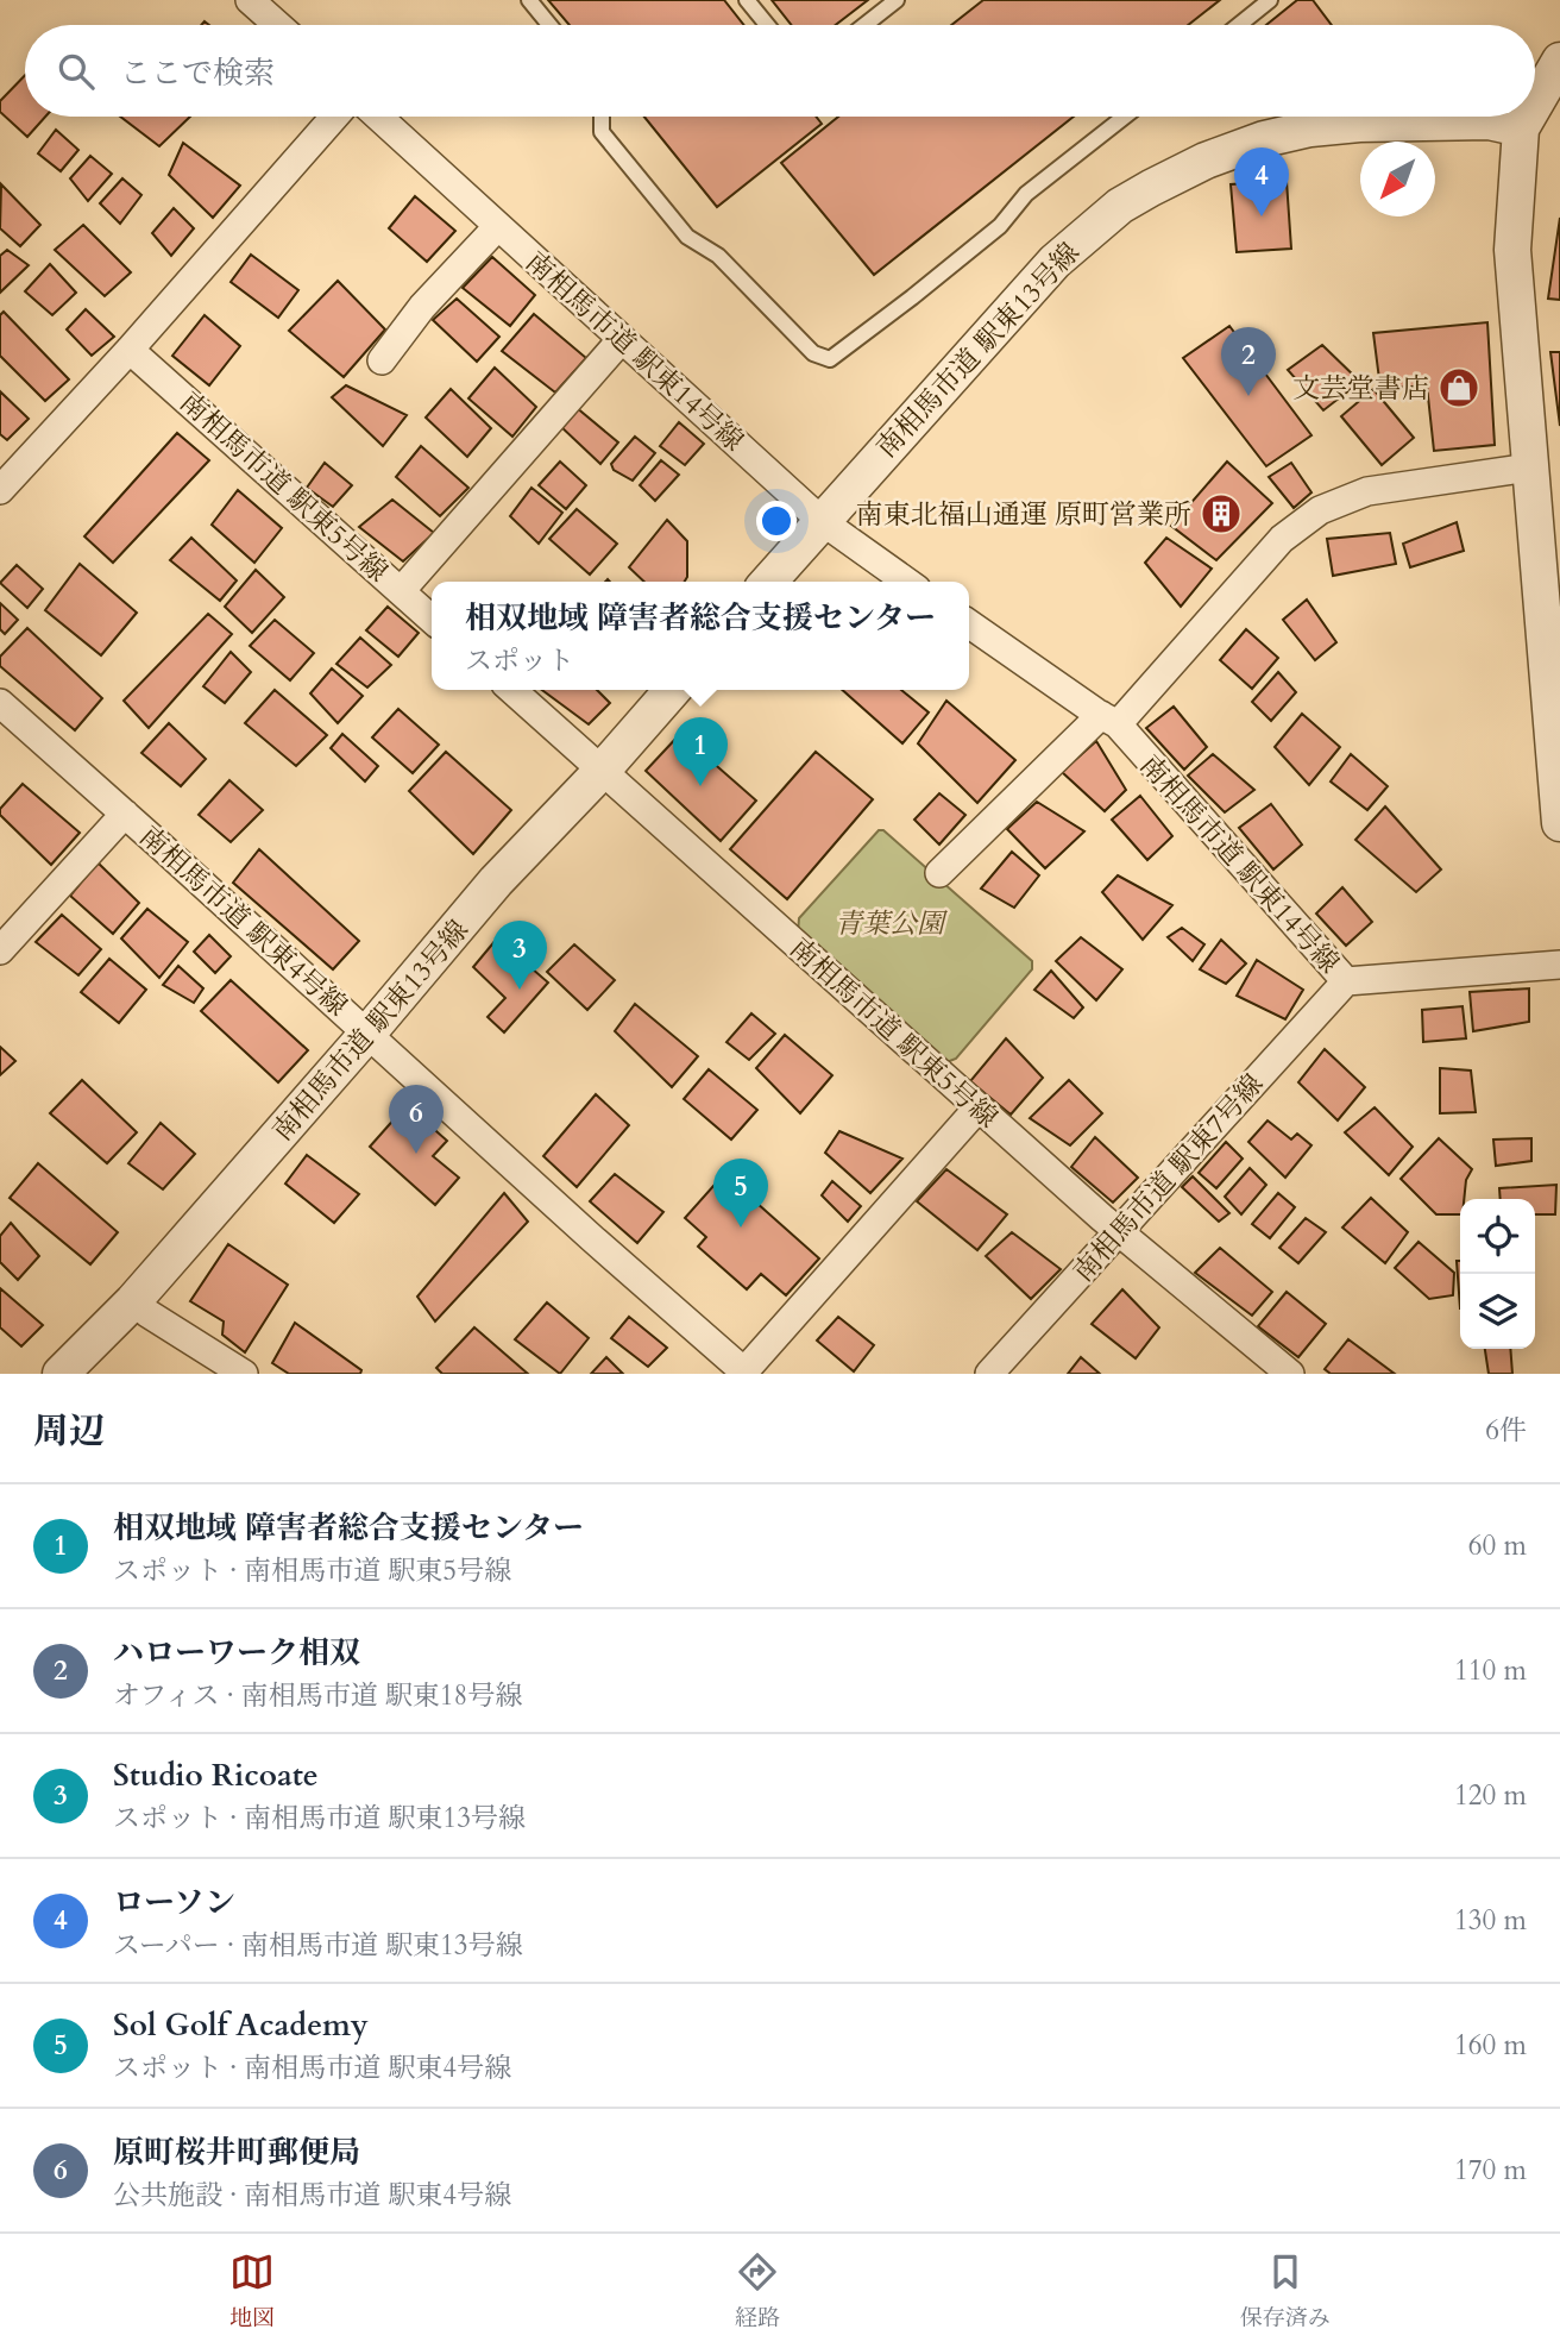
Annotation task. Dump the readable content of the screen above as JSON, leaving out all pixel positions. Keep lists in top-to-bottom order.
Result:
{
  "streets": {
    "street": [
      "南相馬市道 駅東13号線",
      "南相馬市道 駅東14号線",
      "南相馬市道 駅東5号線",
      "南相馬市道 駅東4号線",
      "南相馬市道 駅東7号線"
    ]
  },
  "crossings": [
    ["南相馬市道 駅東13号線", "南相馬市道 駅東14号線"],
    ["南相馬市道 駅東13号線", "南相馬市道 駅東5号線"],
    ["南相馬市道 駅東13号線", "南相馬市道 駅東4号線"],
    ["南相馬市道 駅東14号線", "南相馬市道 駅東7号線"],
    ["南相馬市道 駅東5号線", "南相馬市道 駅東7号線"]
  ],
  "parks": ["青葉公園"],
  "places": {
    "shop": ["文芸堂書店"],
    "building": ["南東北福山通運 原町営業所"]
  },
  "north": "bottom left",
  "page": {
    "search": "ここで検索",
    "pins": [
      "4",
      "2",
      "1",
      "3",
      "6",
      "5"
    ],
    "popup": ["相双地域 障害者総合支援センター", "スポット"],
    "heading": ["周辺", "6件"],
    "list": [
      {
        "mark": "1",
        "name": "相双地域 障害者総合支援センター",
        "note": "スポット · 南相馬市道 駅東5号線",
        "value": "60 m"
      },
      {
        "mark": "2",
        "name": "ハローワーク相双",
        "note": "オフィス · 南相馬市道 駅東18号線",
        "value": "110 m"
      },
      {
        "mark": "3",
        "name": "Studio Ricoate",
        "note": "スポット · 南相馬市道 駅東13号線",
        "value": "120 m"
      },
      {
        "mark": "4",
        "name": "ローソン",
        "note": "スーパー · 南相馬市道 駅東13号線",
        "value": "130 m"
      },
      {
        "mark": "5",
        "name": "Sol Golf Academy",
        "note": "スポット · 南相馬市道 駅東4号線",
        "value": "160 m"
      },
      {
        "mark": "6",
        "name": "原町桜井町郵便局",
        "note": "公共施設 · 南相馬市道 駅東4号線",
        "value": "170 m"
      }
    ],
    "nav": ["地図", "経路", "保存済み"]
  }
}
